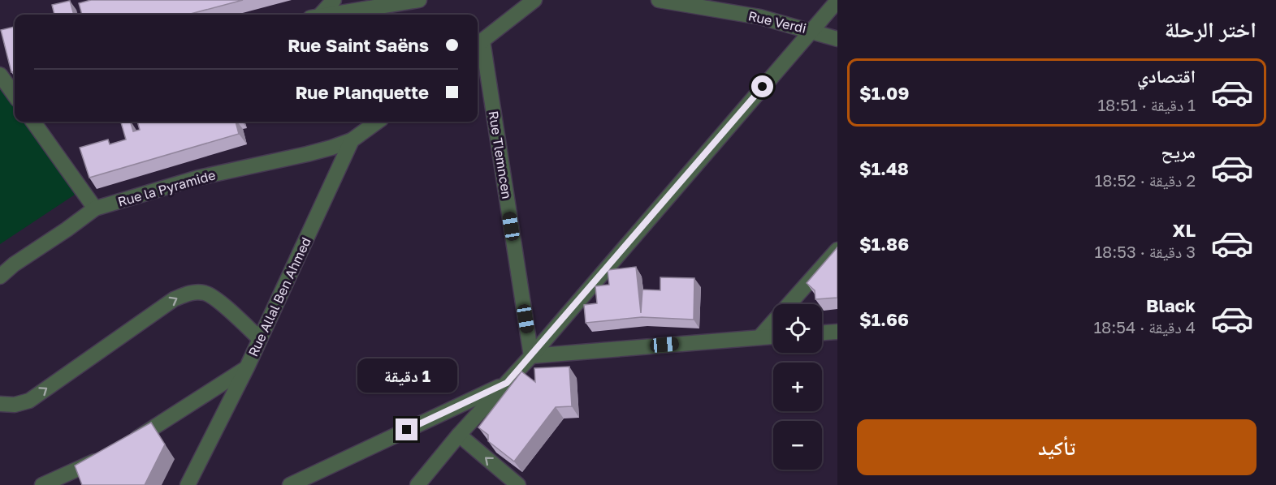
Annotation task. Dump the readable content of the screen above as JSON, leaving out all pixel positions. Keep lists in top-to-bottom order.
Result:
{
  "streets": {
    "street": [
      "Rue Verdi",
      "Rue Tlemncen",
      "Rue la Pyramide",
      "Rue Allal Ben Ahmed"
    ]
  },
  "crossings": [
    ["Rue la Pyramide", "Rue Allal Ben Ahmed"]
  ],
  "page": {
    "heading": "اختر الرحلة",
    "banner": ["Rue Saint Saëns", "Rue Planquette"],
    "list": [
      {
        "name": "اقتصادي",
        "note": "1 دقيقة · 18:51",
        "value": "$1.09"
      },
      {
        "name": "مريح",
        "note": "2 دقيقة · 18:52",
        "value": "$1.48"
      },
      {
        "name": "XL",
        "note": "3 دقيقة · 18:53",
        "value": "$1.86"
      },
      {
        "name": "Black",
        "note": "4 دقيقة · 18:54",
        "value": "$1.66"
      }
    ],
    "map_buttons": ["+", "−"],
    "bubble": "1 دقيقة",
    "buttons": "تأكيد"
  }
}
